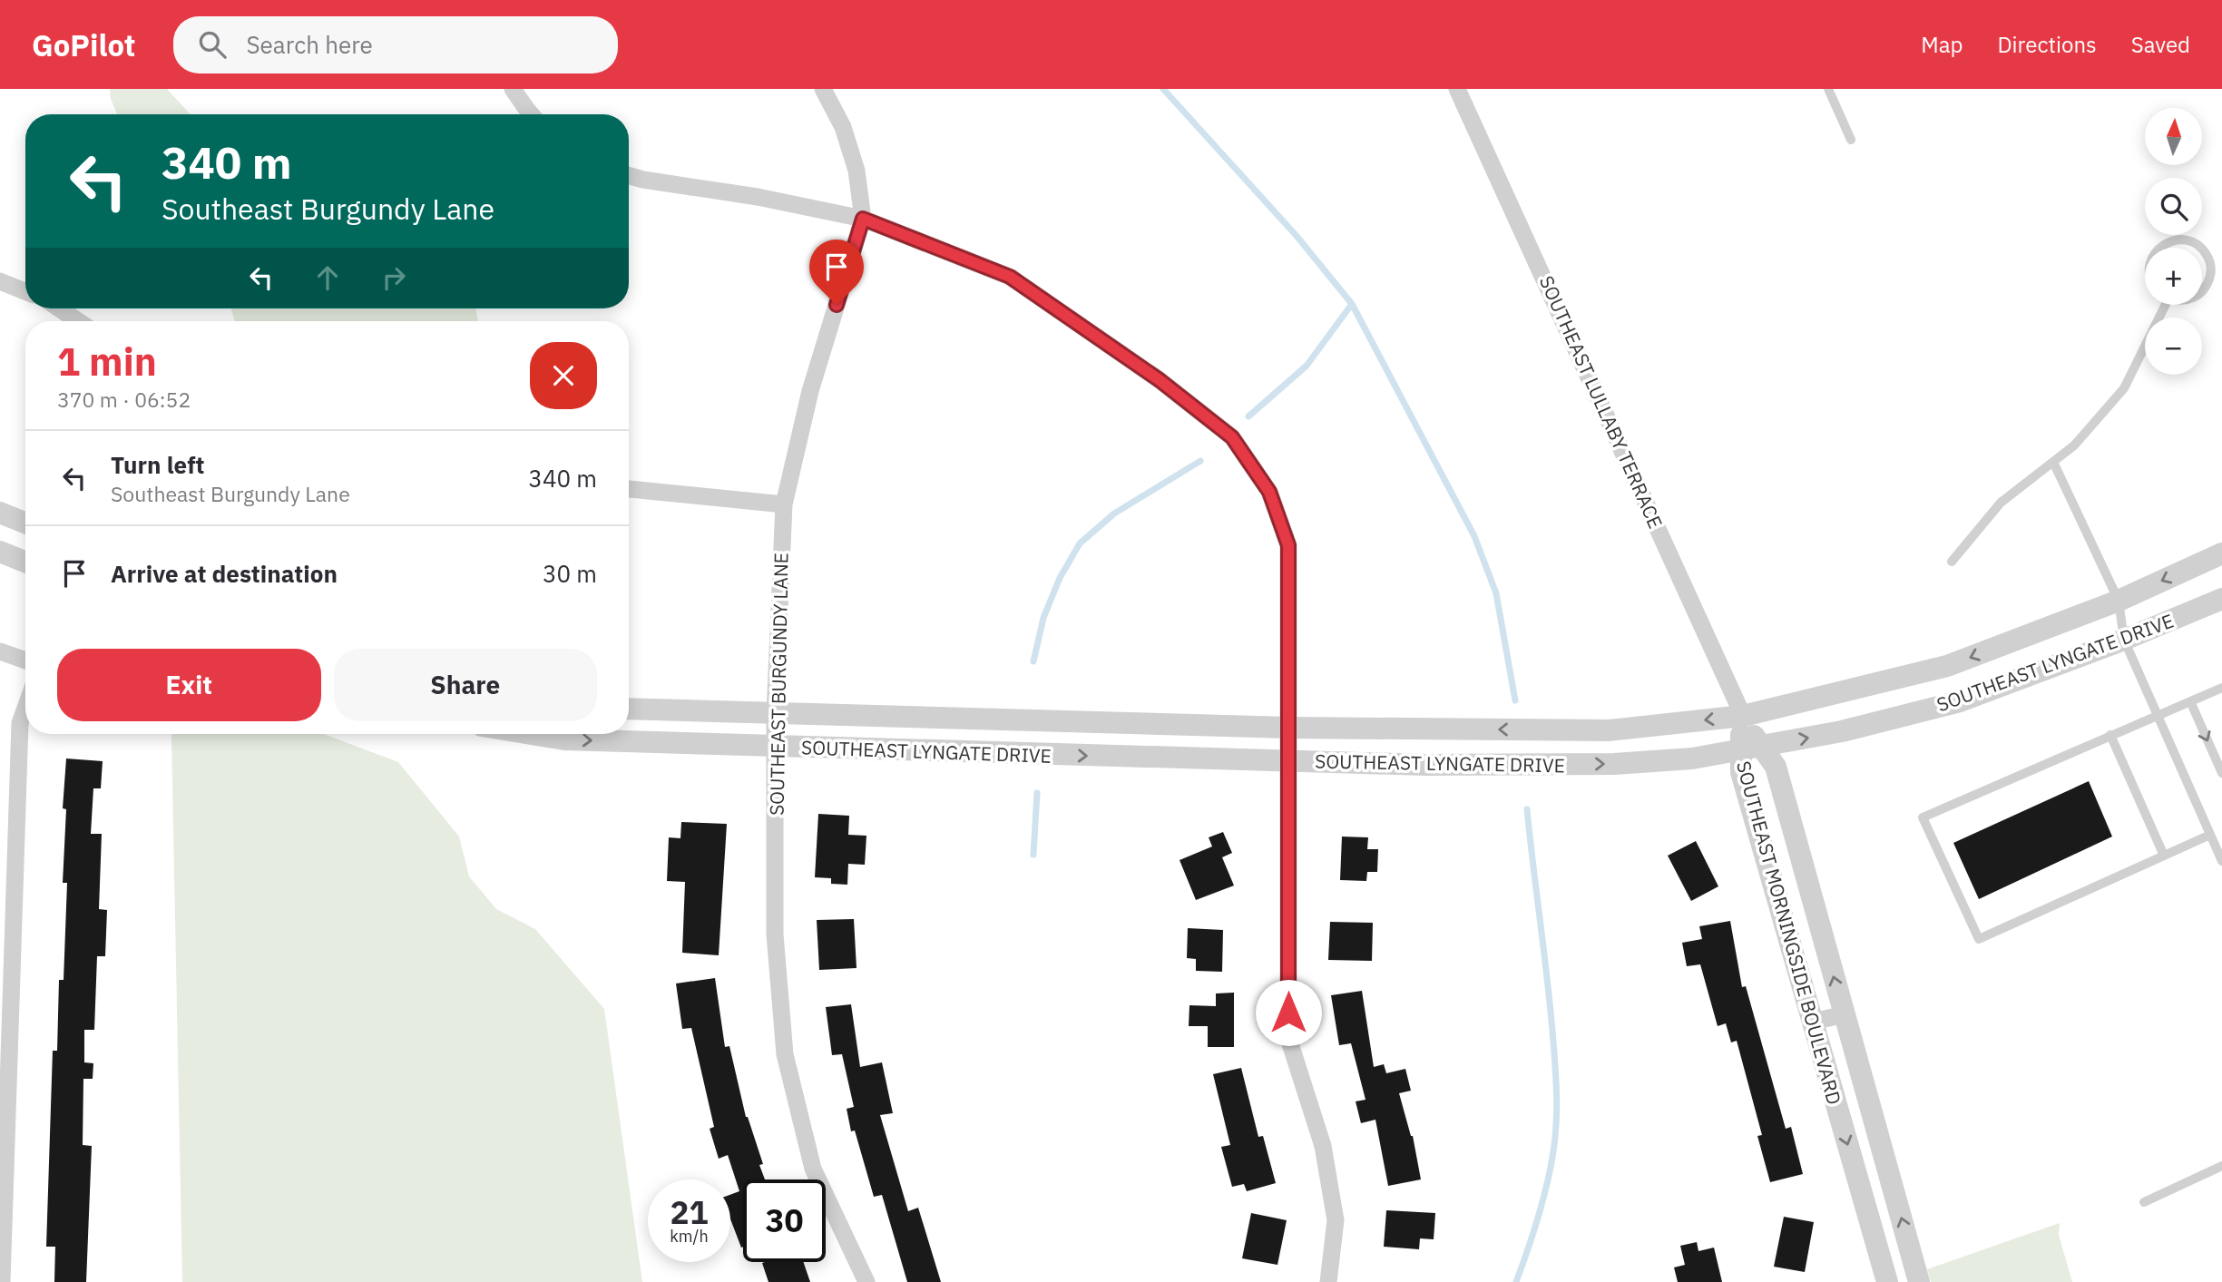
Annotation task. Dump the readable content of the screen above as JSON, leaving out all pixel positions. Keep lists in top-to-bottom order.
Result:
{
  "streets": {
    "street": [
      "SOUTHEAST LULLABY TERRACE",
      "SOUTHEAST LYNGATE DRIVE",
      "SOUTHEAST BURGUNDY LANE",
      "SOUTHEAST MORNINGSIDE BOULEVARD"
    ]
  },
  "crossings": [
    ["SOUTHEAST LULLABY TERRACE", "SOUTHEAST LYNGATE DRIVE"],
    ["SOUTHEAST LULLABY TERRACE", "SOUTHEAST MORNINGSIDE BOULEVARD"],
    ["SOUTHEAST LYNGATE DRIVE", "SOUTHEAST BURGUNDY LANE"],
    ["SOUTHEAST LYNGATE DRIVE", "SOUTHEAST MORNINGSIDE BOULEVARD"]
  ],
  "north": "top",
  "page": {
    "header": "GoPilot",
    "search": "Search here",
    "nav": ["Map", "Directions", "Saved"],
    "map_buttons": ["+", "−"],
    "turn": ["340 m", "Southeast Burgundy Lane"],
    "heading": ["1 min", "370 m · 06:52"],
    "list": [
      {
        "name": "Turn left",
        "note": "Southeast Burgundy Lane",
        "value": "340 m"
      },
      {
        "name": "Arrive at destination",
        "value": "30 m"
      }
    ],
    "buttons": ["Exit", "Share"],
    "speed": "21 km/h",
    "limit": "30"
  }
}
